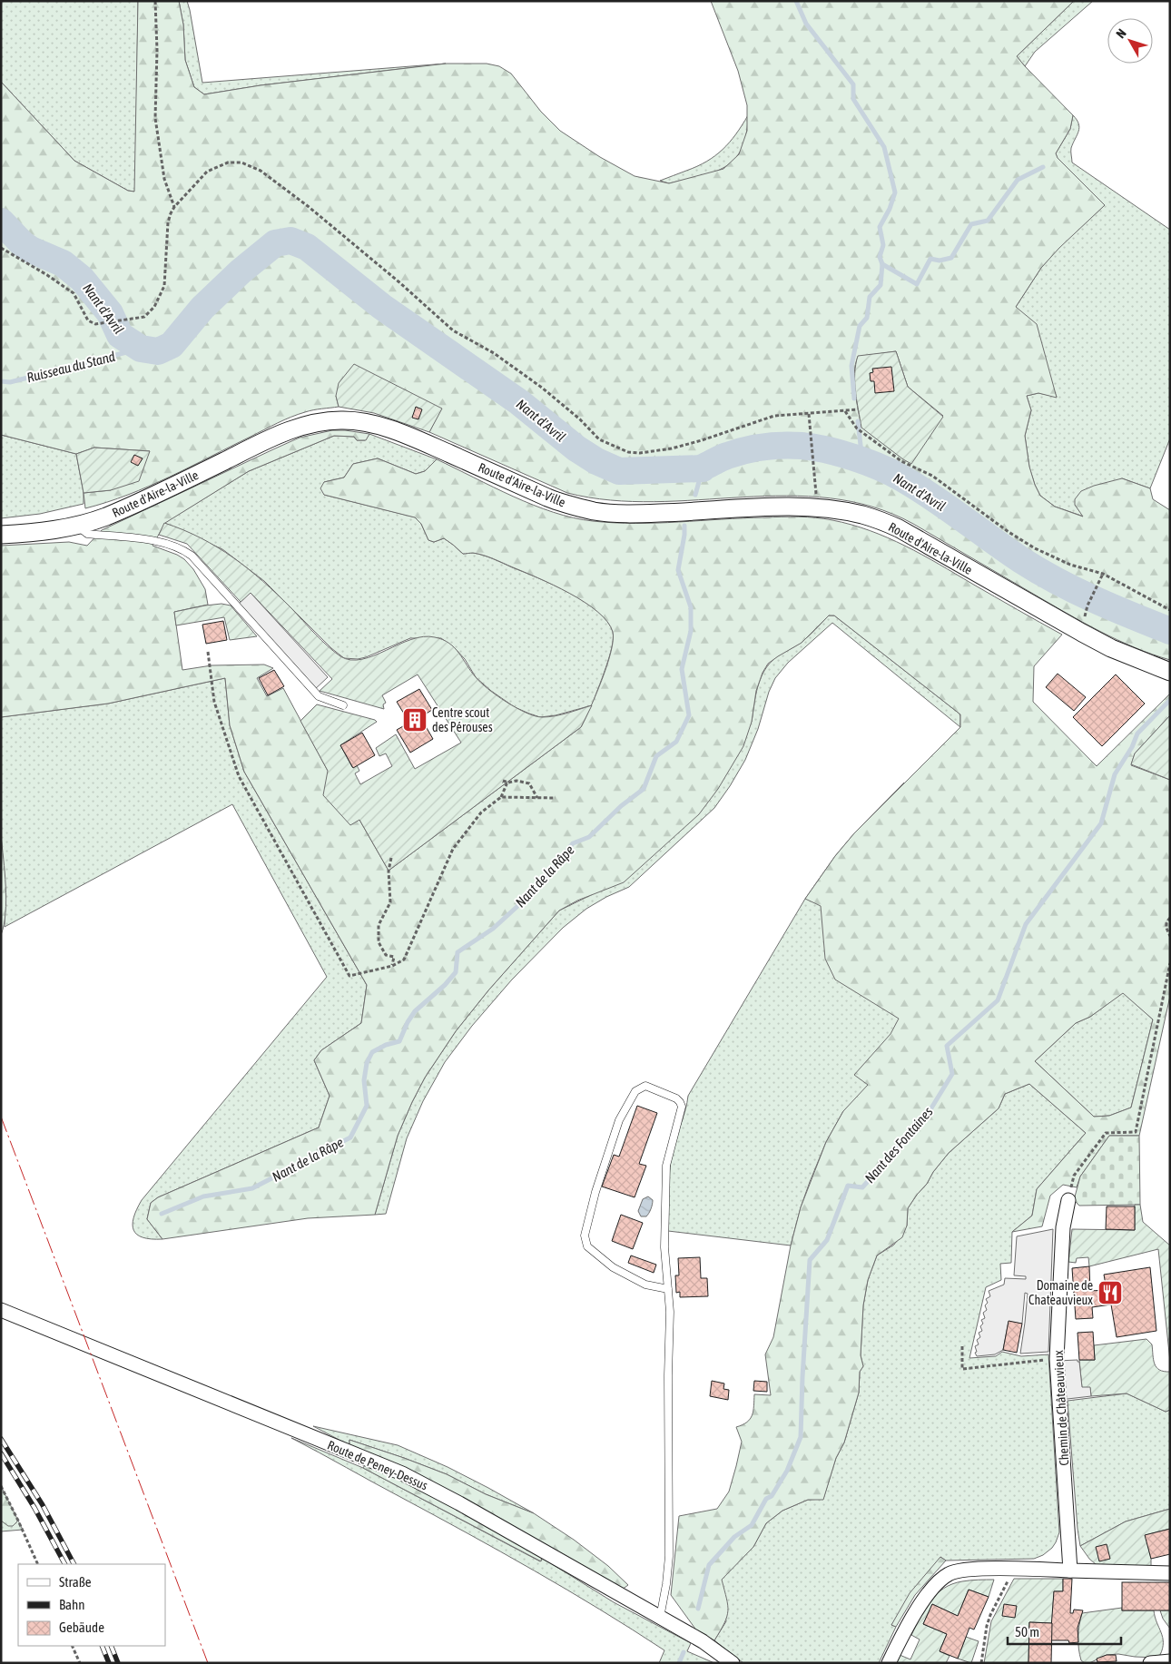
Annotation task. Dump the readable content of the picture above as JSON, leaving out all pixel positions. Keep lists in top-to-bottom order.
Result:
{
  "streets": {
    "street": ["Route d'Aire-la-Ville", "Chemin de Châteauvieux", "Route de Peney-Dessus"]
  },
  "water": [
    "Nant d'Avril",
    "Ruisseau du Stand",
    "Nant de la Râpe",
    "Nant des Fontaines"
  ],
  "places": {
    "building": ["Centre scout des Pérouses"],
    "restaurant": ["Domaine de Chateauvieux"]
  },
  "legend": ["Straße", "Bahn", "Gebäude"],
  "scale_bar": "50 m",
  "north": "top left"
}
